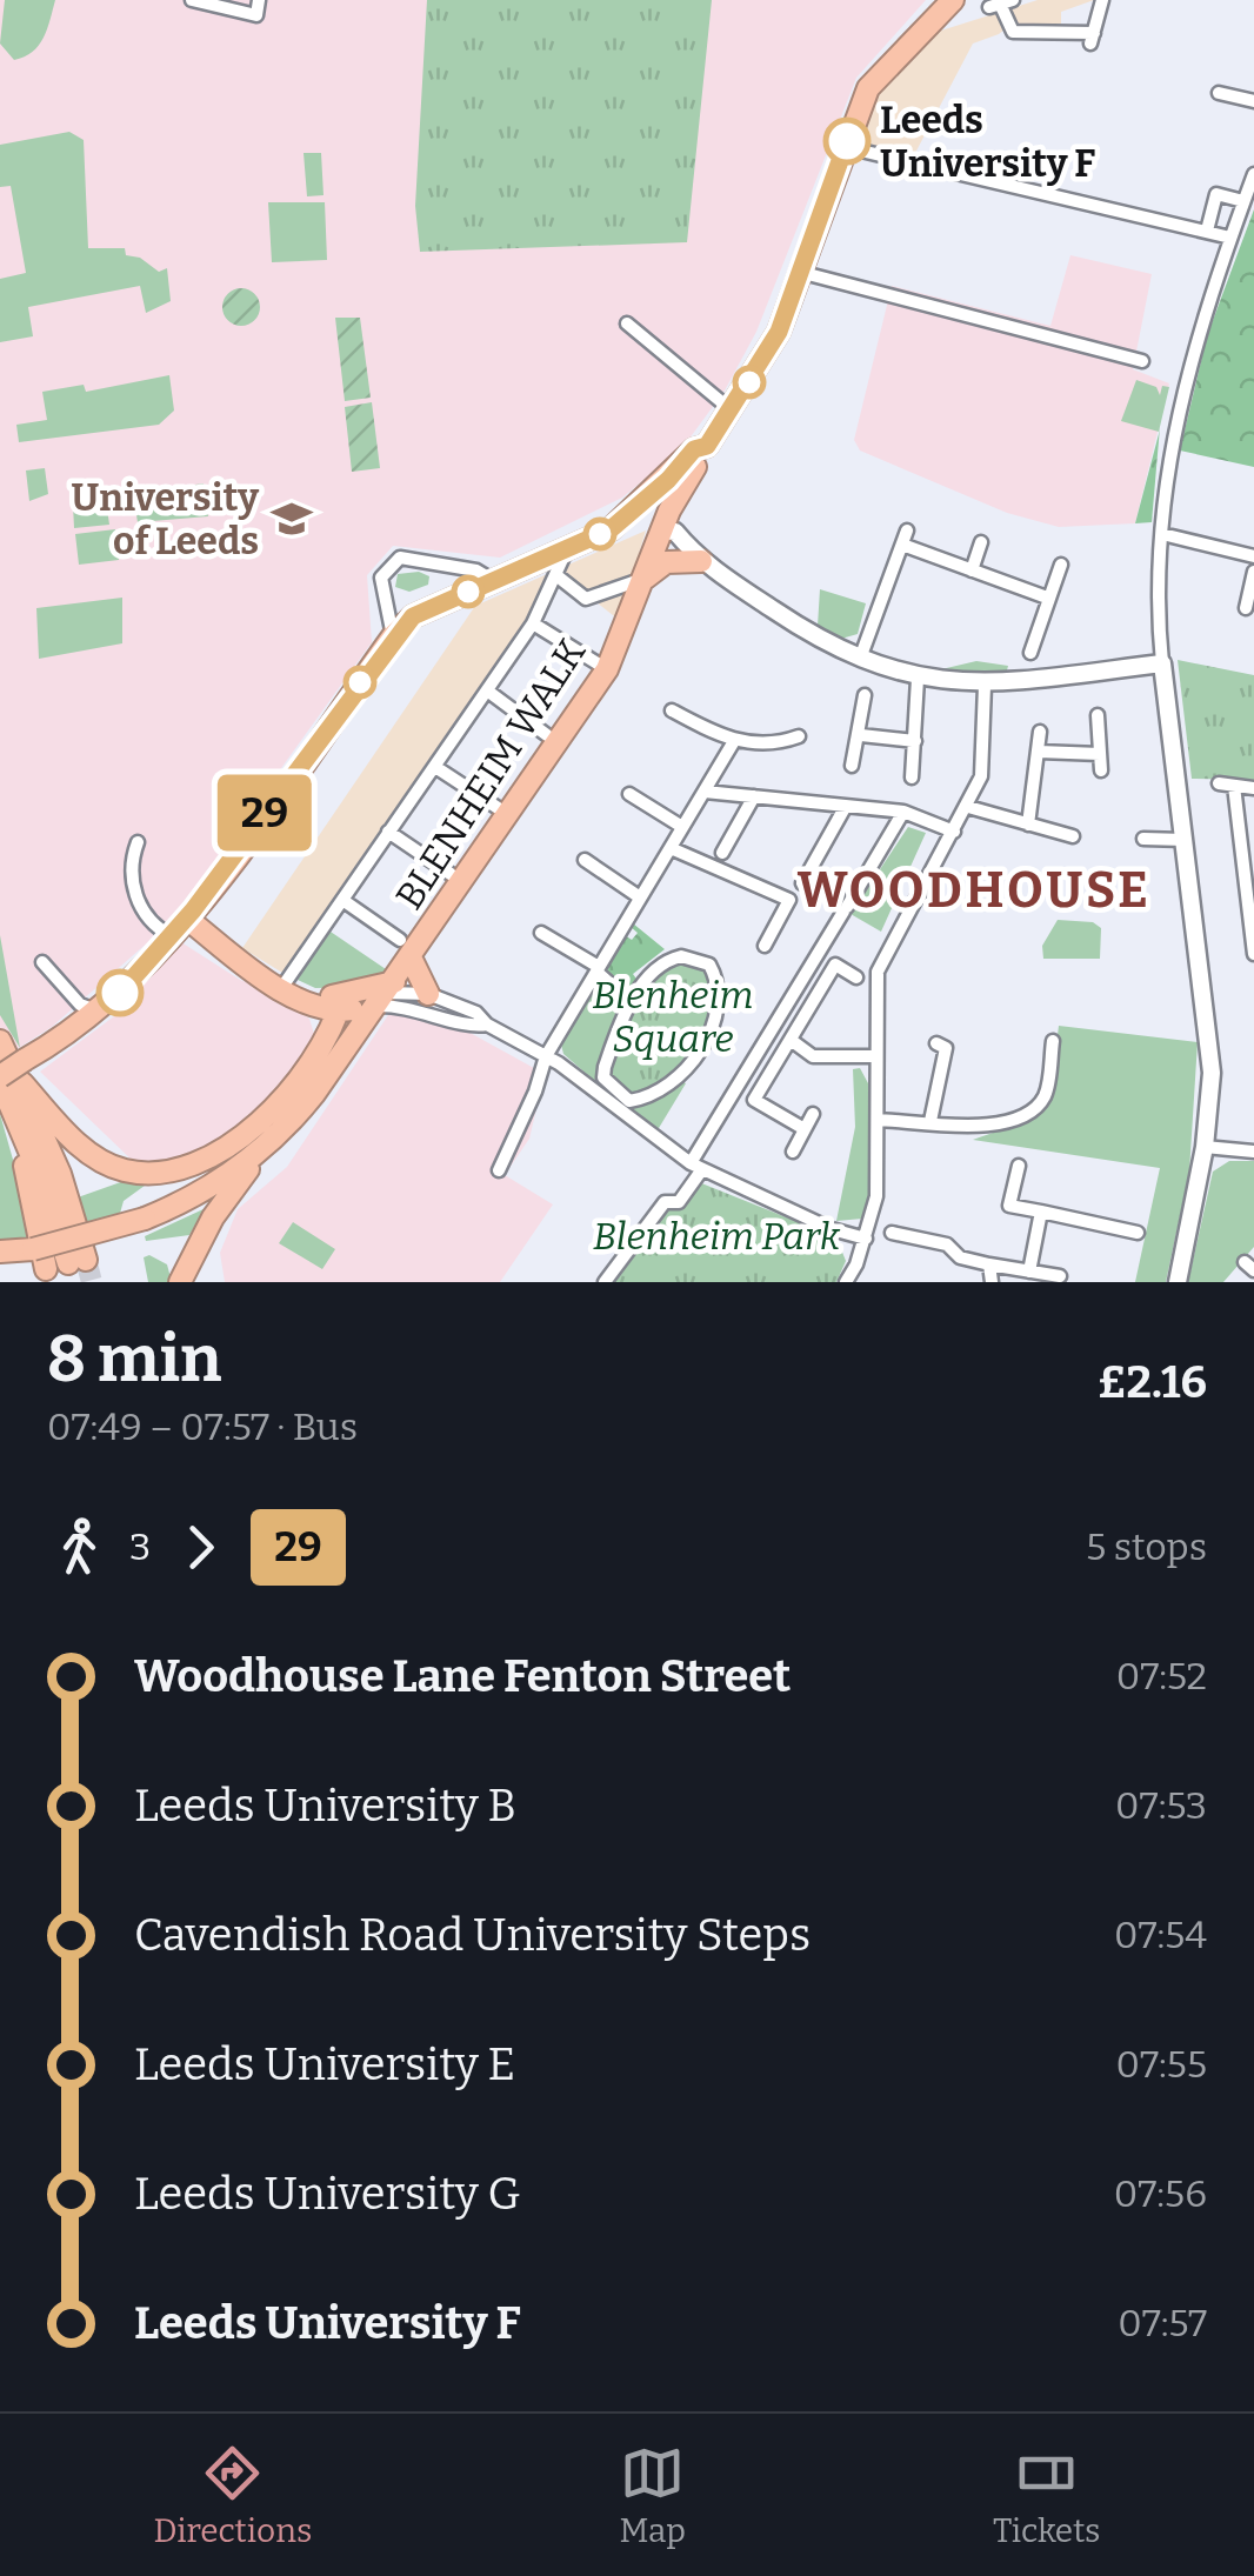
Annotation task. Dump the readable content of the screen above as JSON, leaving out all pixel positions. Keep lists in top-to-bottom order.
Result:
{
  "streets": {
    "highway": ["BLENHEIM WALK"]
  },
  "districts": ["WOODHOUSE"],
  "parks": ["Blenheim Square", "Blenheim Park"],
  "places": {
    "other": ["Leeds University F"],
    "school or university": ["University of Leeds"]
  },
  "lines": ["bus line 29"],
  "page": {
    "on_map": "29",
    "heading": ["8 min", "07:49 – 07:57 · Bus", "£2.16"],
    "legs": ["3", "29", "5 stops"],
    "list": [
      {
        "name": "Woodhouse Lane Fenton Street",
        "value": "07:52"
      },
      {
        "name": "Leeds University B",
        "value": "07:53"
      },
      {
        "name": "Cavendish Road University Steps",
        "value": "07:54"
      },
      {
        "name": "Leeds University E",
        "value": "07:55"
      },
      {
        "name": "Leeds University G",
        "value": "07:56"
      },
      {
        "name": "Leeds University F",
        "value": "07:57"
      }
    ],
    "tabs": ["Directions", "Map", "Tickets"]
  }
}
